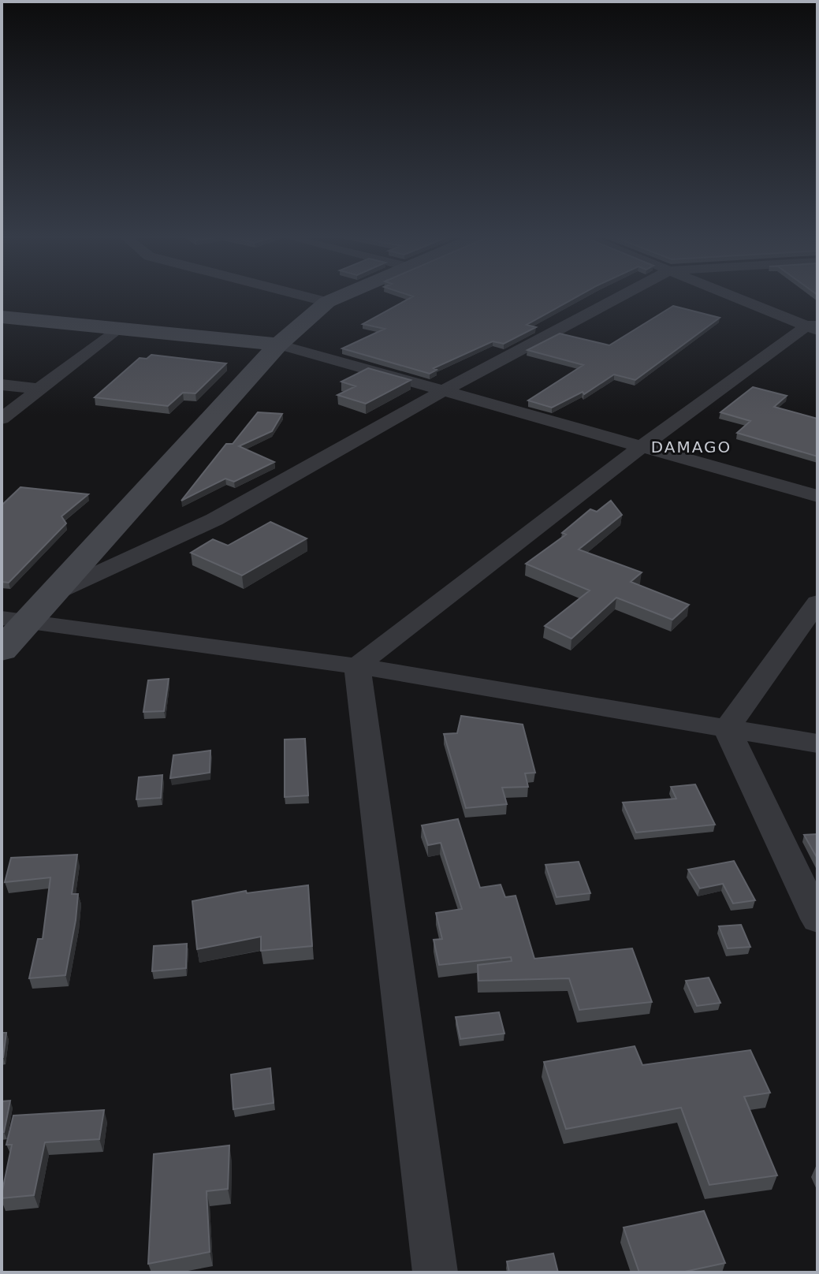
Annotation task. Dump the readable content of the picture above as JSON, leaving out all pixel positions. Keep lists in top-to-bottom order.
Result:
{
  "districts": ["DAMAGO"]
}
